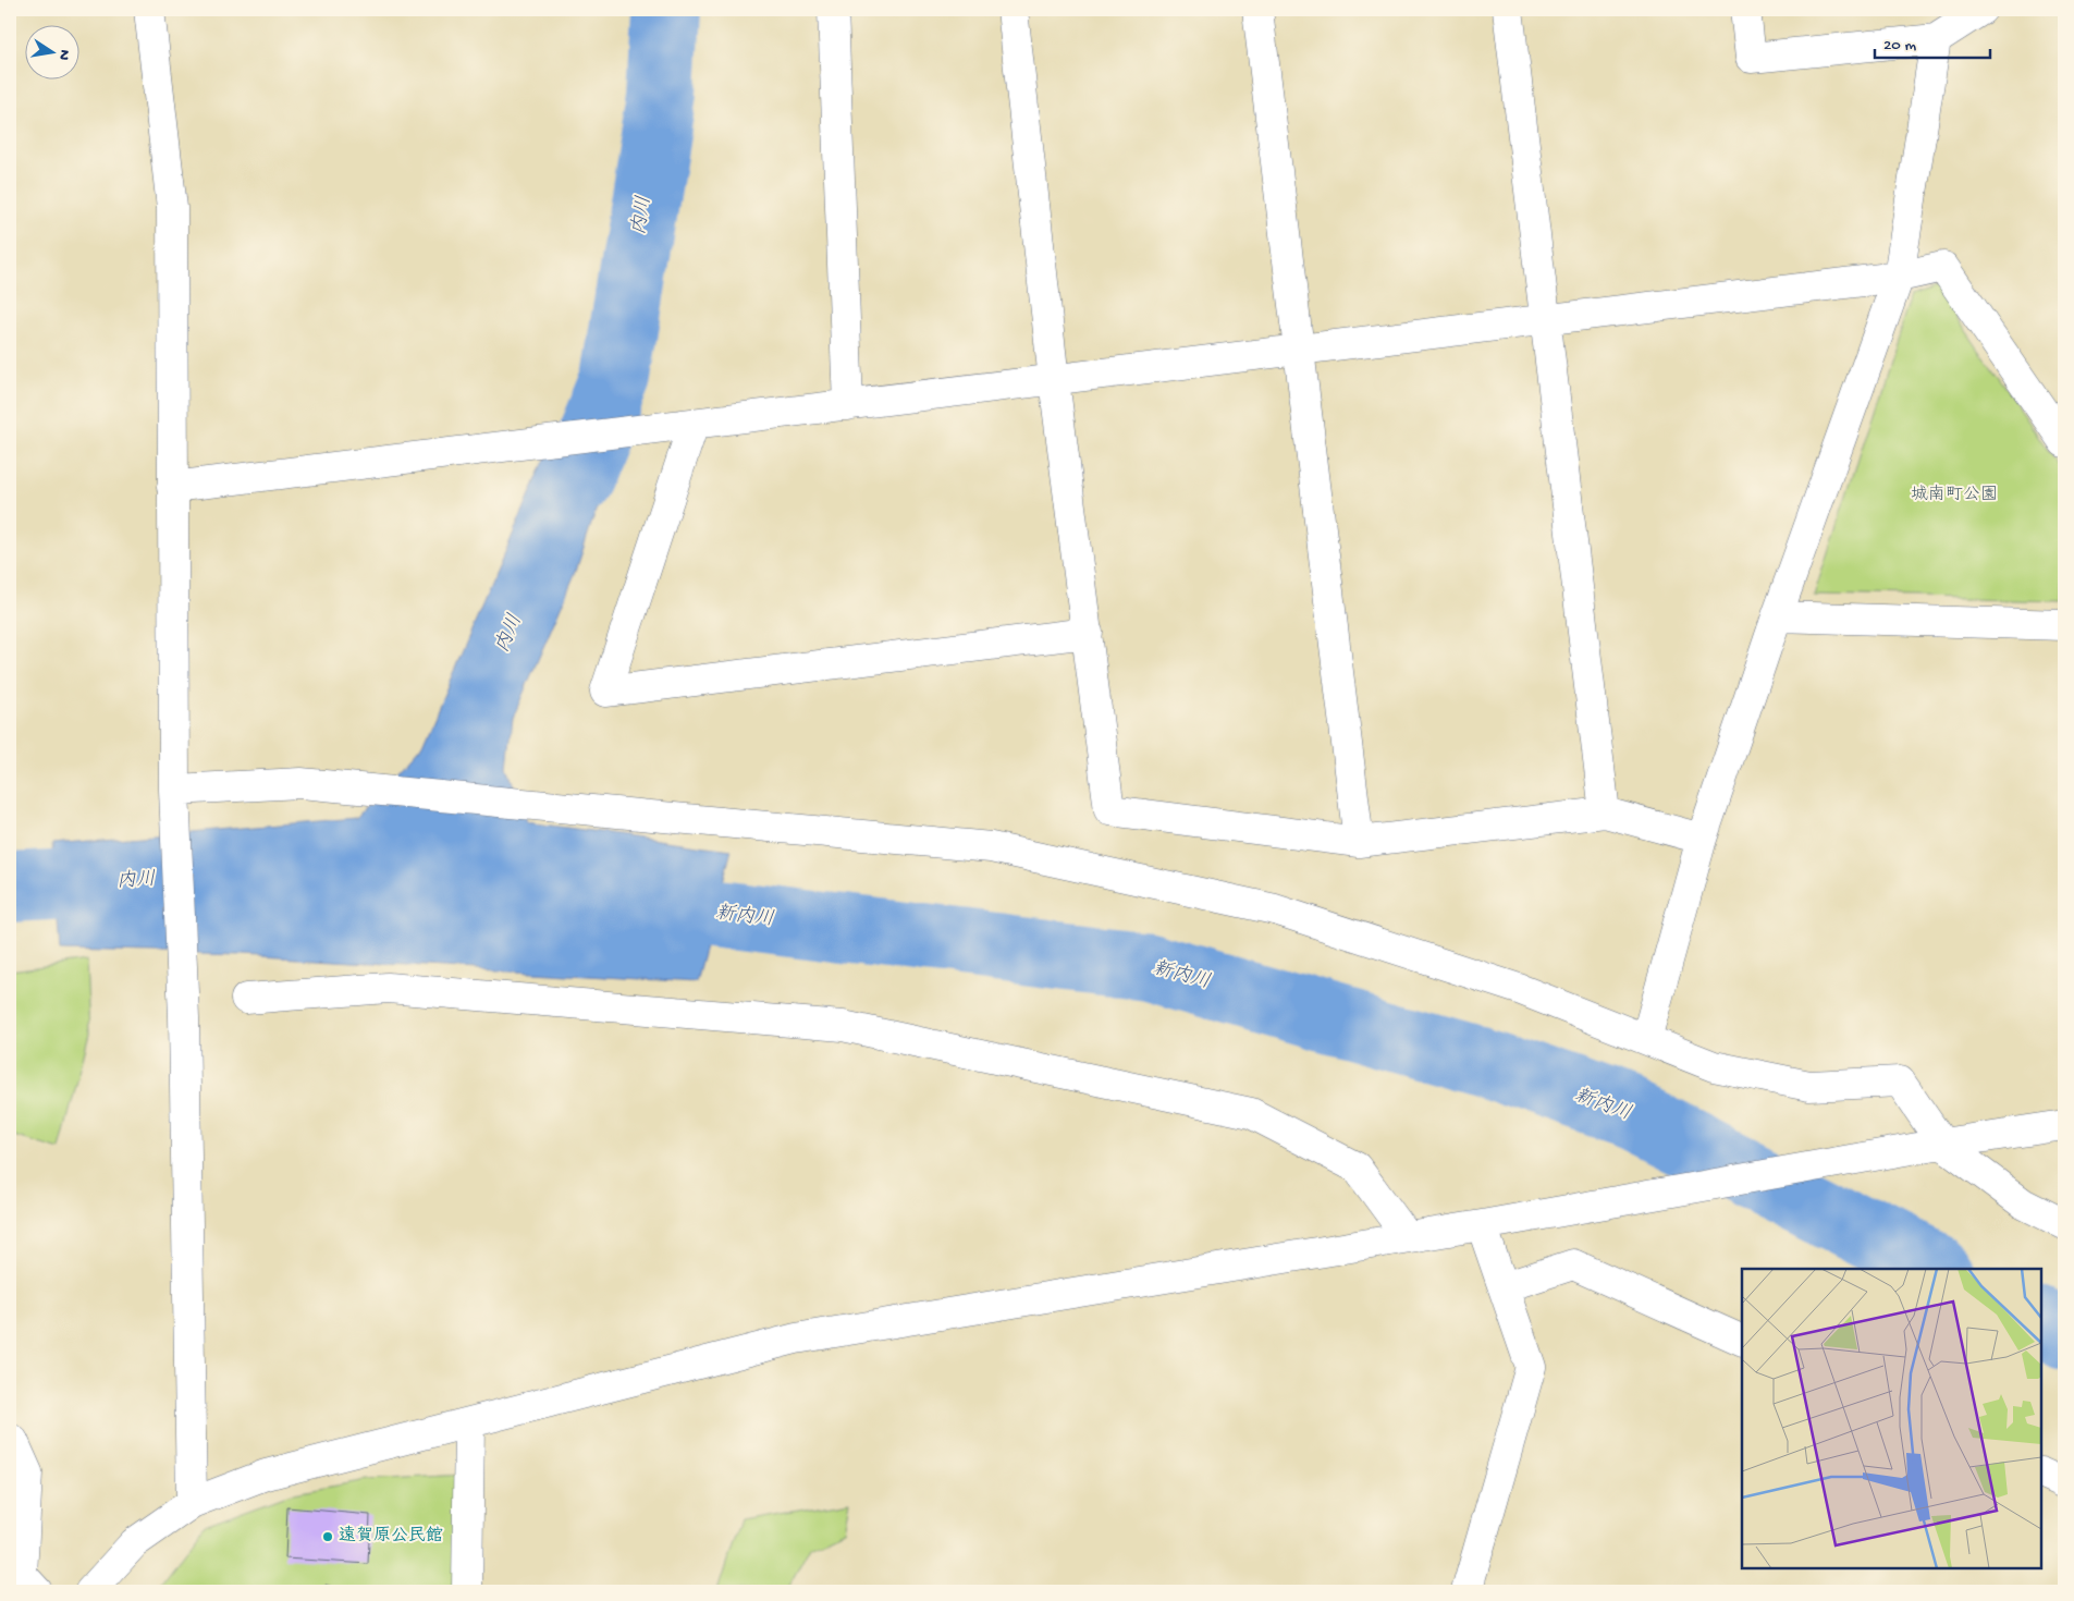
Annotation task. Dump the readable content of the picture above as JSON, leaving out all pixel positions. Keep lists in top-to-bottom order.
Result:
{
  "water": ["内川", "新内川"],
  "parks": ["城南町公園"],
  "places": ["遠賀原公民館"],
  "scale_bar": "20 m",
  "north": "right"
}
